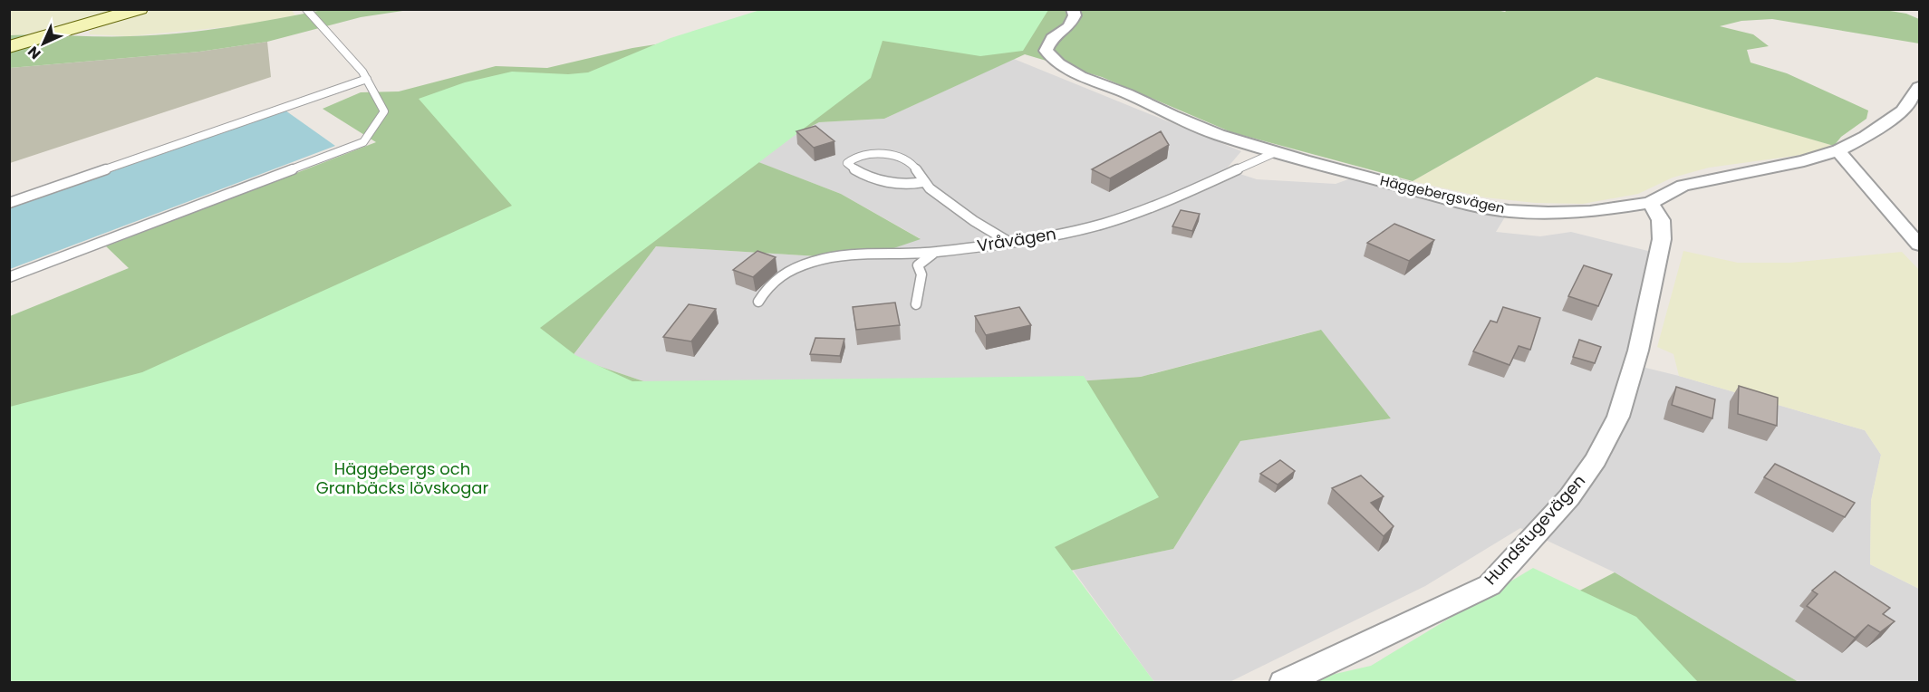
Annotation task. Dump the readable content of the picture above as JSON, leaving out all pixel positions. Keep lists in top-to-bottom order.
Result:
{
  "streets": {
    "street": ["Häggebergsvägen", "Hundstugevägen"],
    "lane": ["Vråvägen"]
  },
  "crossings": [
    ["Häggebergsvägen", "Vråvägen"],
    ["Häggebergsvägen", "Hundstugevägen"]
  ],
  "parks": ["Häggebergs och Granbäcks lövskogar"],
  "north": "bottom left"
}
